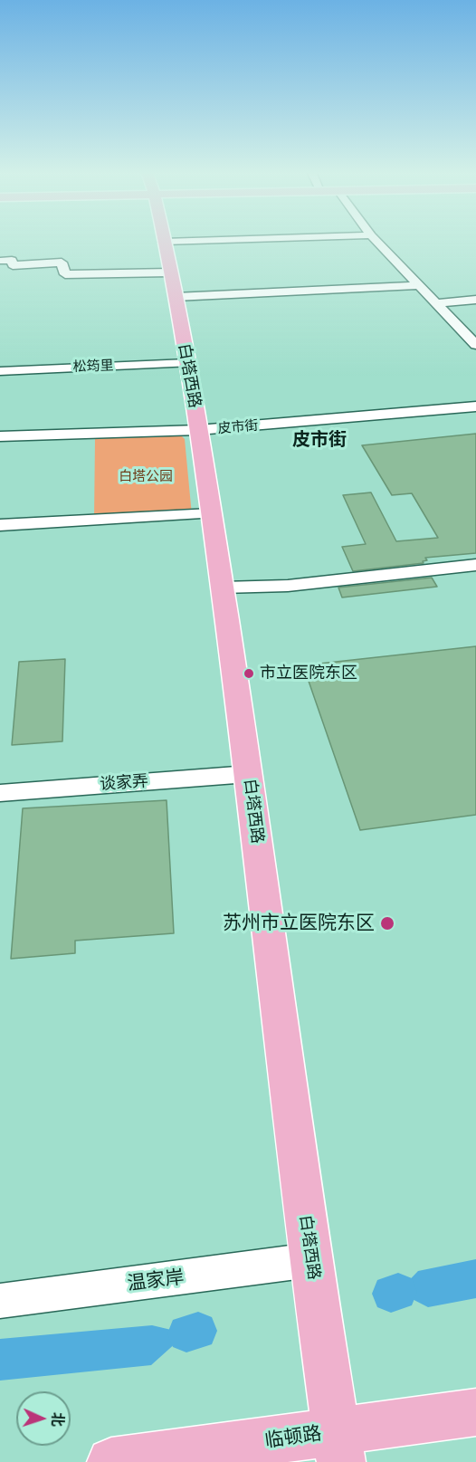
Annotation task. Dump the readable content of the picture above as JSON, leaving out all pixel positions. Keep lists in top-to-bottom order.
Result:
{
  "streets": {
    "main road": ["白塔西路", "临顿路"],
    "street": [
      "松筠里",
      "皮市街",
      "谈家弄",
      "温家岸"
    ]
  },
  "crossings": [
    ["松筠里", "白塔西路"],
    ["白塔西路", "皮市街"],
    ["白塔西路", "谈家弄"],
    ["白塔西路", "温家岸"],
    ["白塔西路", "临顿路"]
  ],
  "districts": ["皮市街"],
  "parks": ["白塔公园"],
  "places": ["市立医院东区", "苏州市立医院东区"],
  "north": "right"
}
